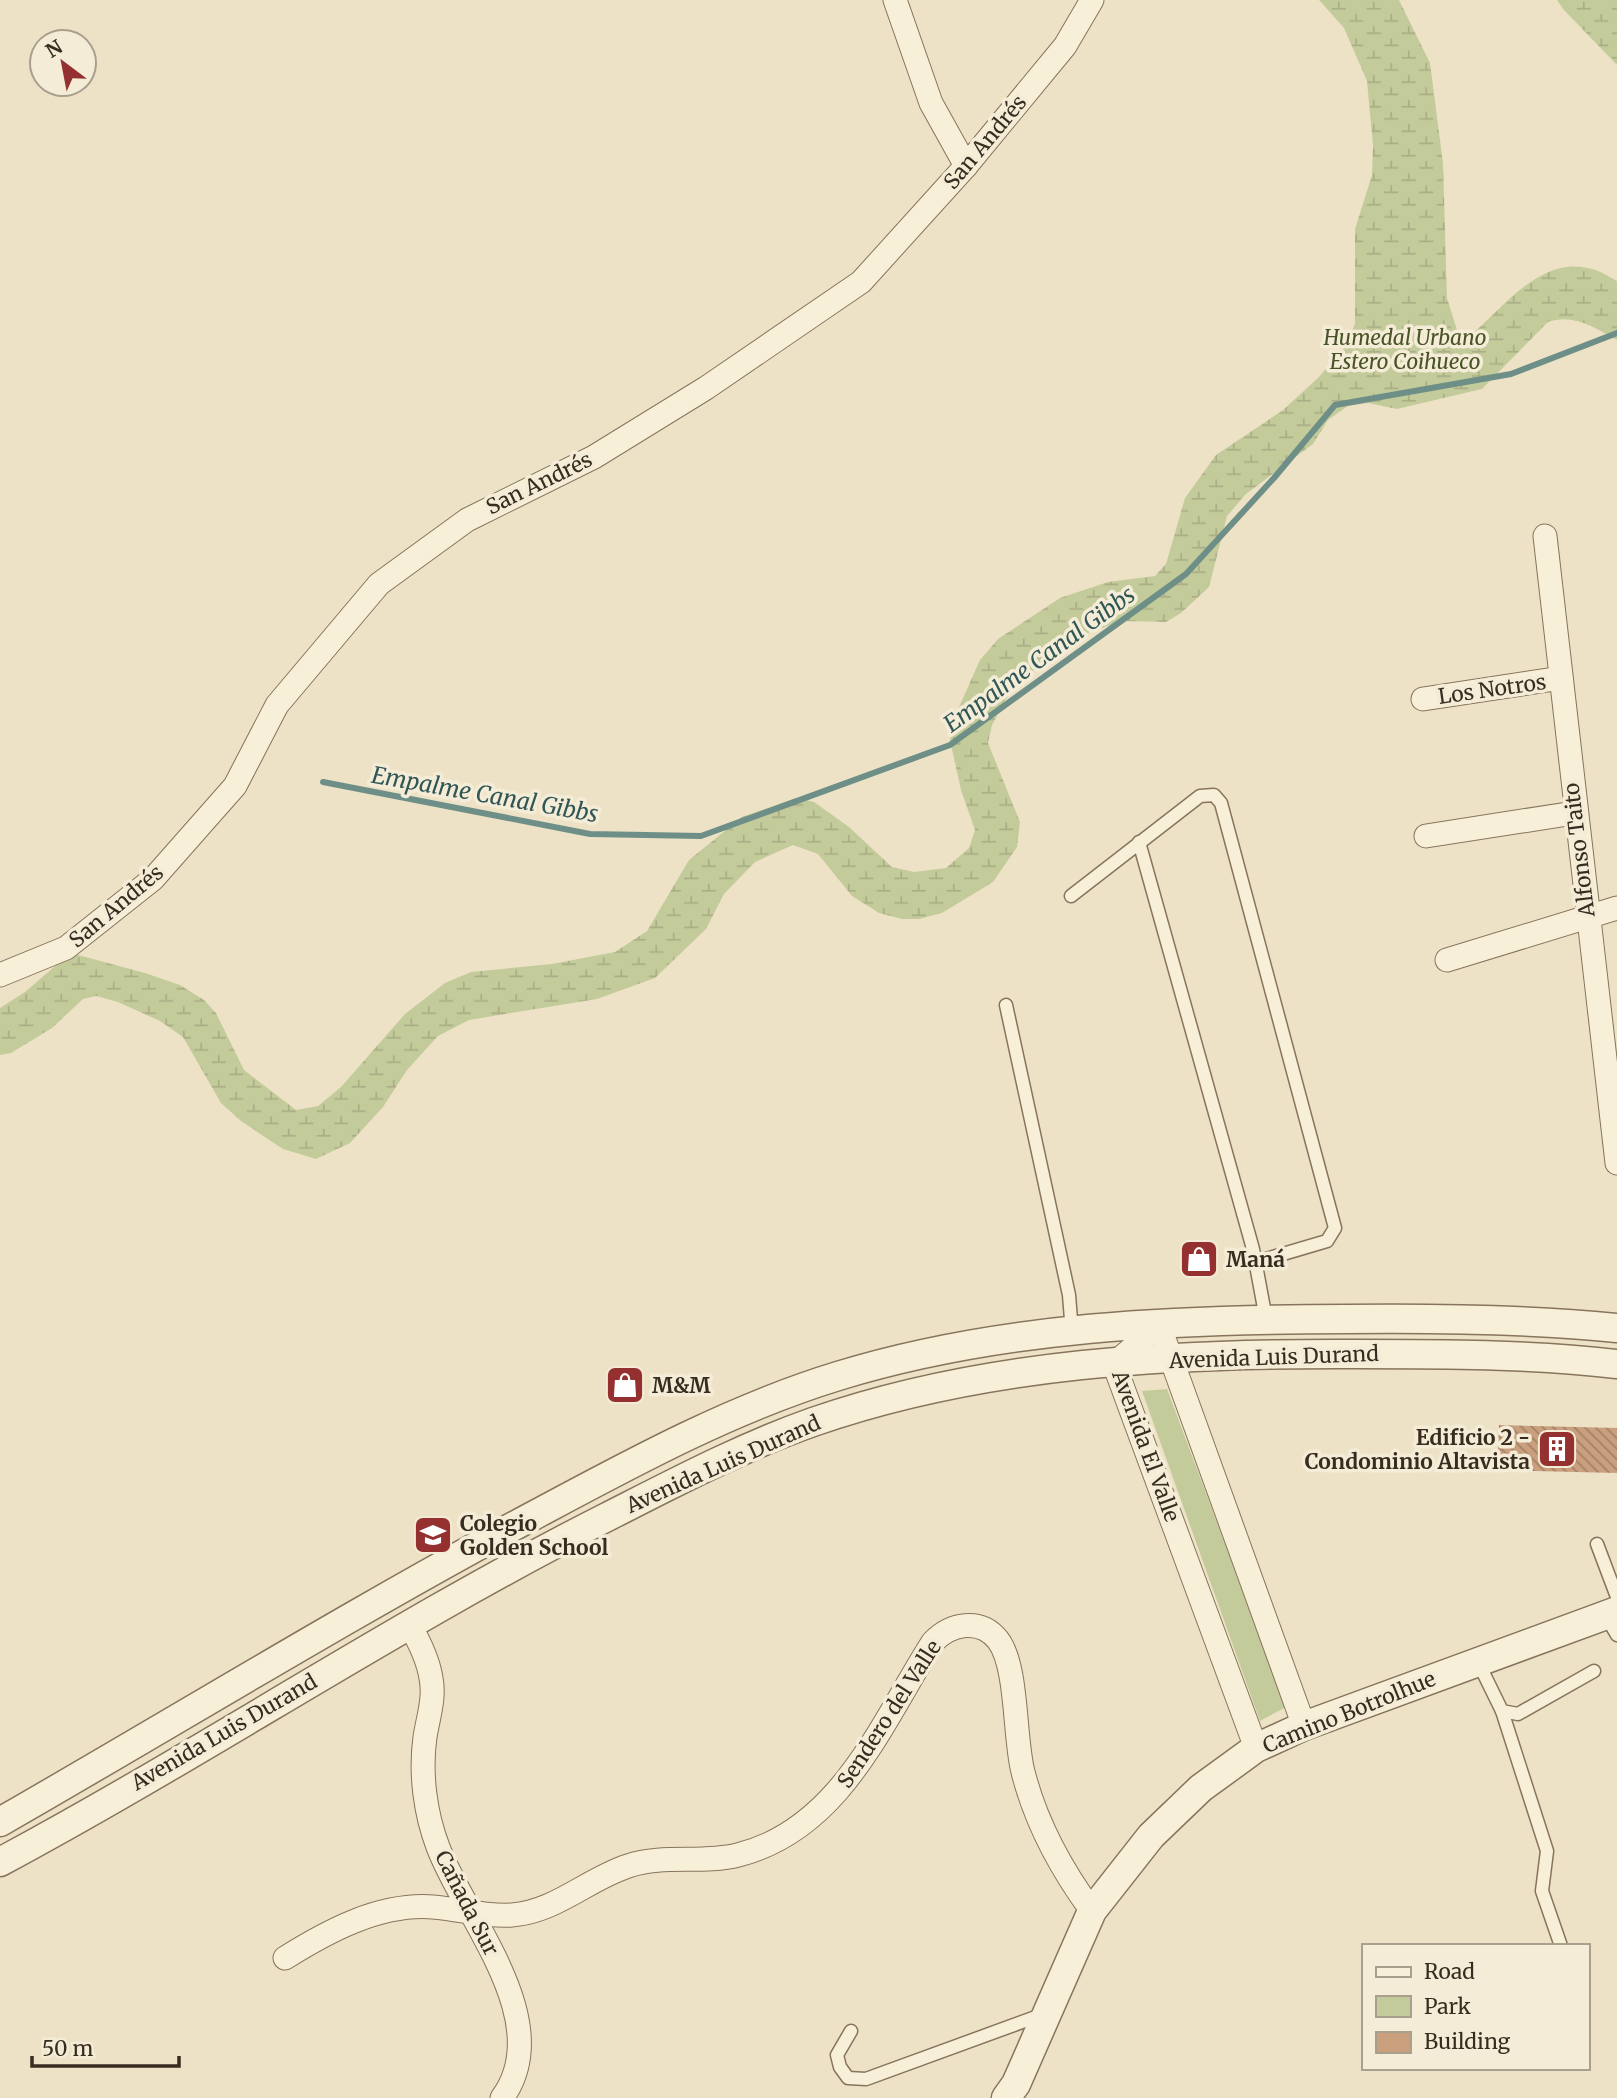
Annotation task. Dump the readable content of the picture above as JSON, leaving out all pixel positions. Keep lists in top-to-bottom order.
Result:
{
  "streets": {
    "street": [
      "San Andrés",
      "Los Notros",
      "Alfonso Taito",
      "Avenida Luis Durand",
      "Avenida El Valle",
      "Camino Botrolhue",
      "Sendero del Valle",
      "Cañada Sur"
    ]
  },
  "crossings": [
    ["Los Notros", "Alfonso Taito"],
    ["Avenida Luis Durand", "Avenida El Valle"],
    ["Avenida Luis Durand", "Cañada Sur"],
    ["Avenida El Valle", "Camino Botrolhue"],
    ["Camino Botrolhue", "Sendero del Valle"],
    ["Sendero del Valle", "Cañada Sur"]
  ],
  "water": ["Empalme Canal Gibbs"],
  "parks": ["Humedal Urbano Estero Coihueco"],
  "places": {
    "shop": ["Maná", "M&M"],
    "building": ["Edificio 2 - Condominio Altavista"],
    "school or university": ["Colegio Golden School"]
  },
  "legend": ["Road", "Park", "Building"],
  "scale_bar": "50 m",
  "north": "top left"
}
